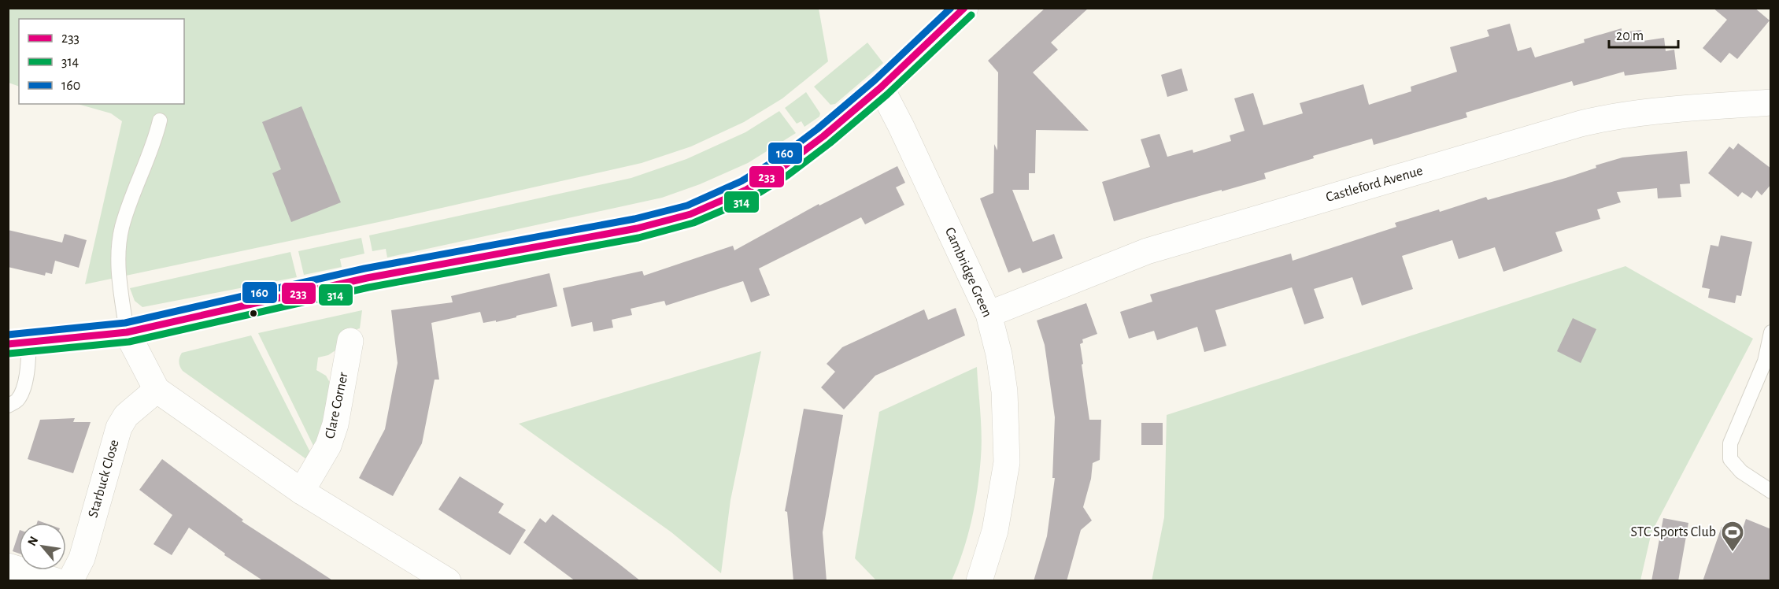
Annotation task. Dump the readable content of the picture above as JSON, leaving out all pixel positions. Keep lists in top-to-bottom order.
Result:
{
  "streets": {
    "street": [
      "Castleford Avenue",
      "Cambridge Green",
      "Clare Corner",
      "Starbuck Close"
    ]
  },
  "crossings": [
    ["Castleford Avenue", "Cambridge Green"]
  ],
  "places": {
    "sports": ["STC Sports Club"]
  },
  "lines": ["transit line 233", "transit line 160", "transit line 314"],
  "legend": ["233", "314", "160"],
  "scale_bar": "20 m",
  "north": "top left"
}
